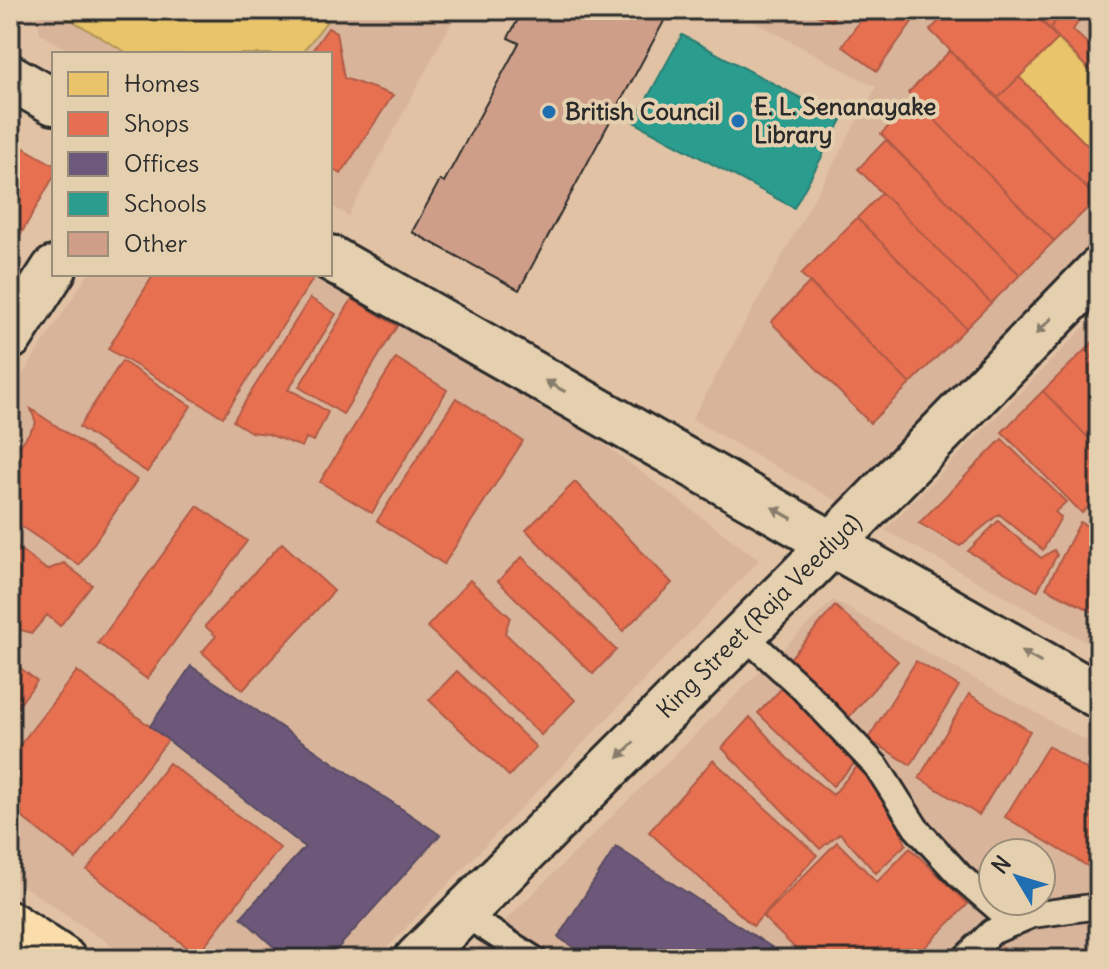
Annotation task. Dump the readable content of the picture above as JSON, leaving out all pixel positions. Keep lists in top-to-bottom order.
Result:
{
  "streets": {
    "street": ["King Street (Raja Veediya)"]
  },
  "one_way": ["King Street (Raja Veediya)"],
  "places": ["British Council", "E. L. Senanayake Library"],
  "legend": [
    "Homes",
    "Shops",
    "Offices",
    "Schools",
    "Other"
  ],
  "north": "top left"
}
